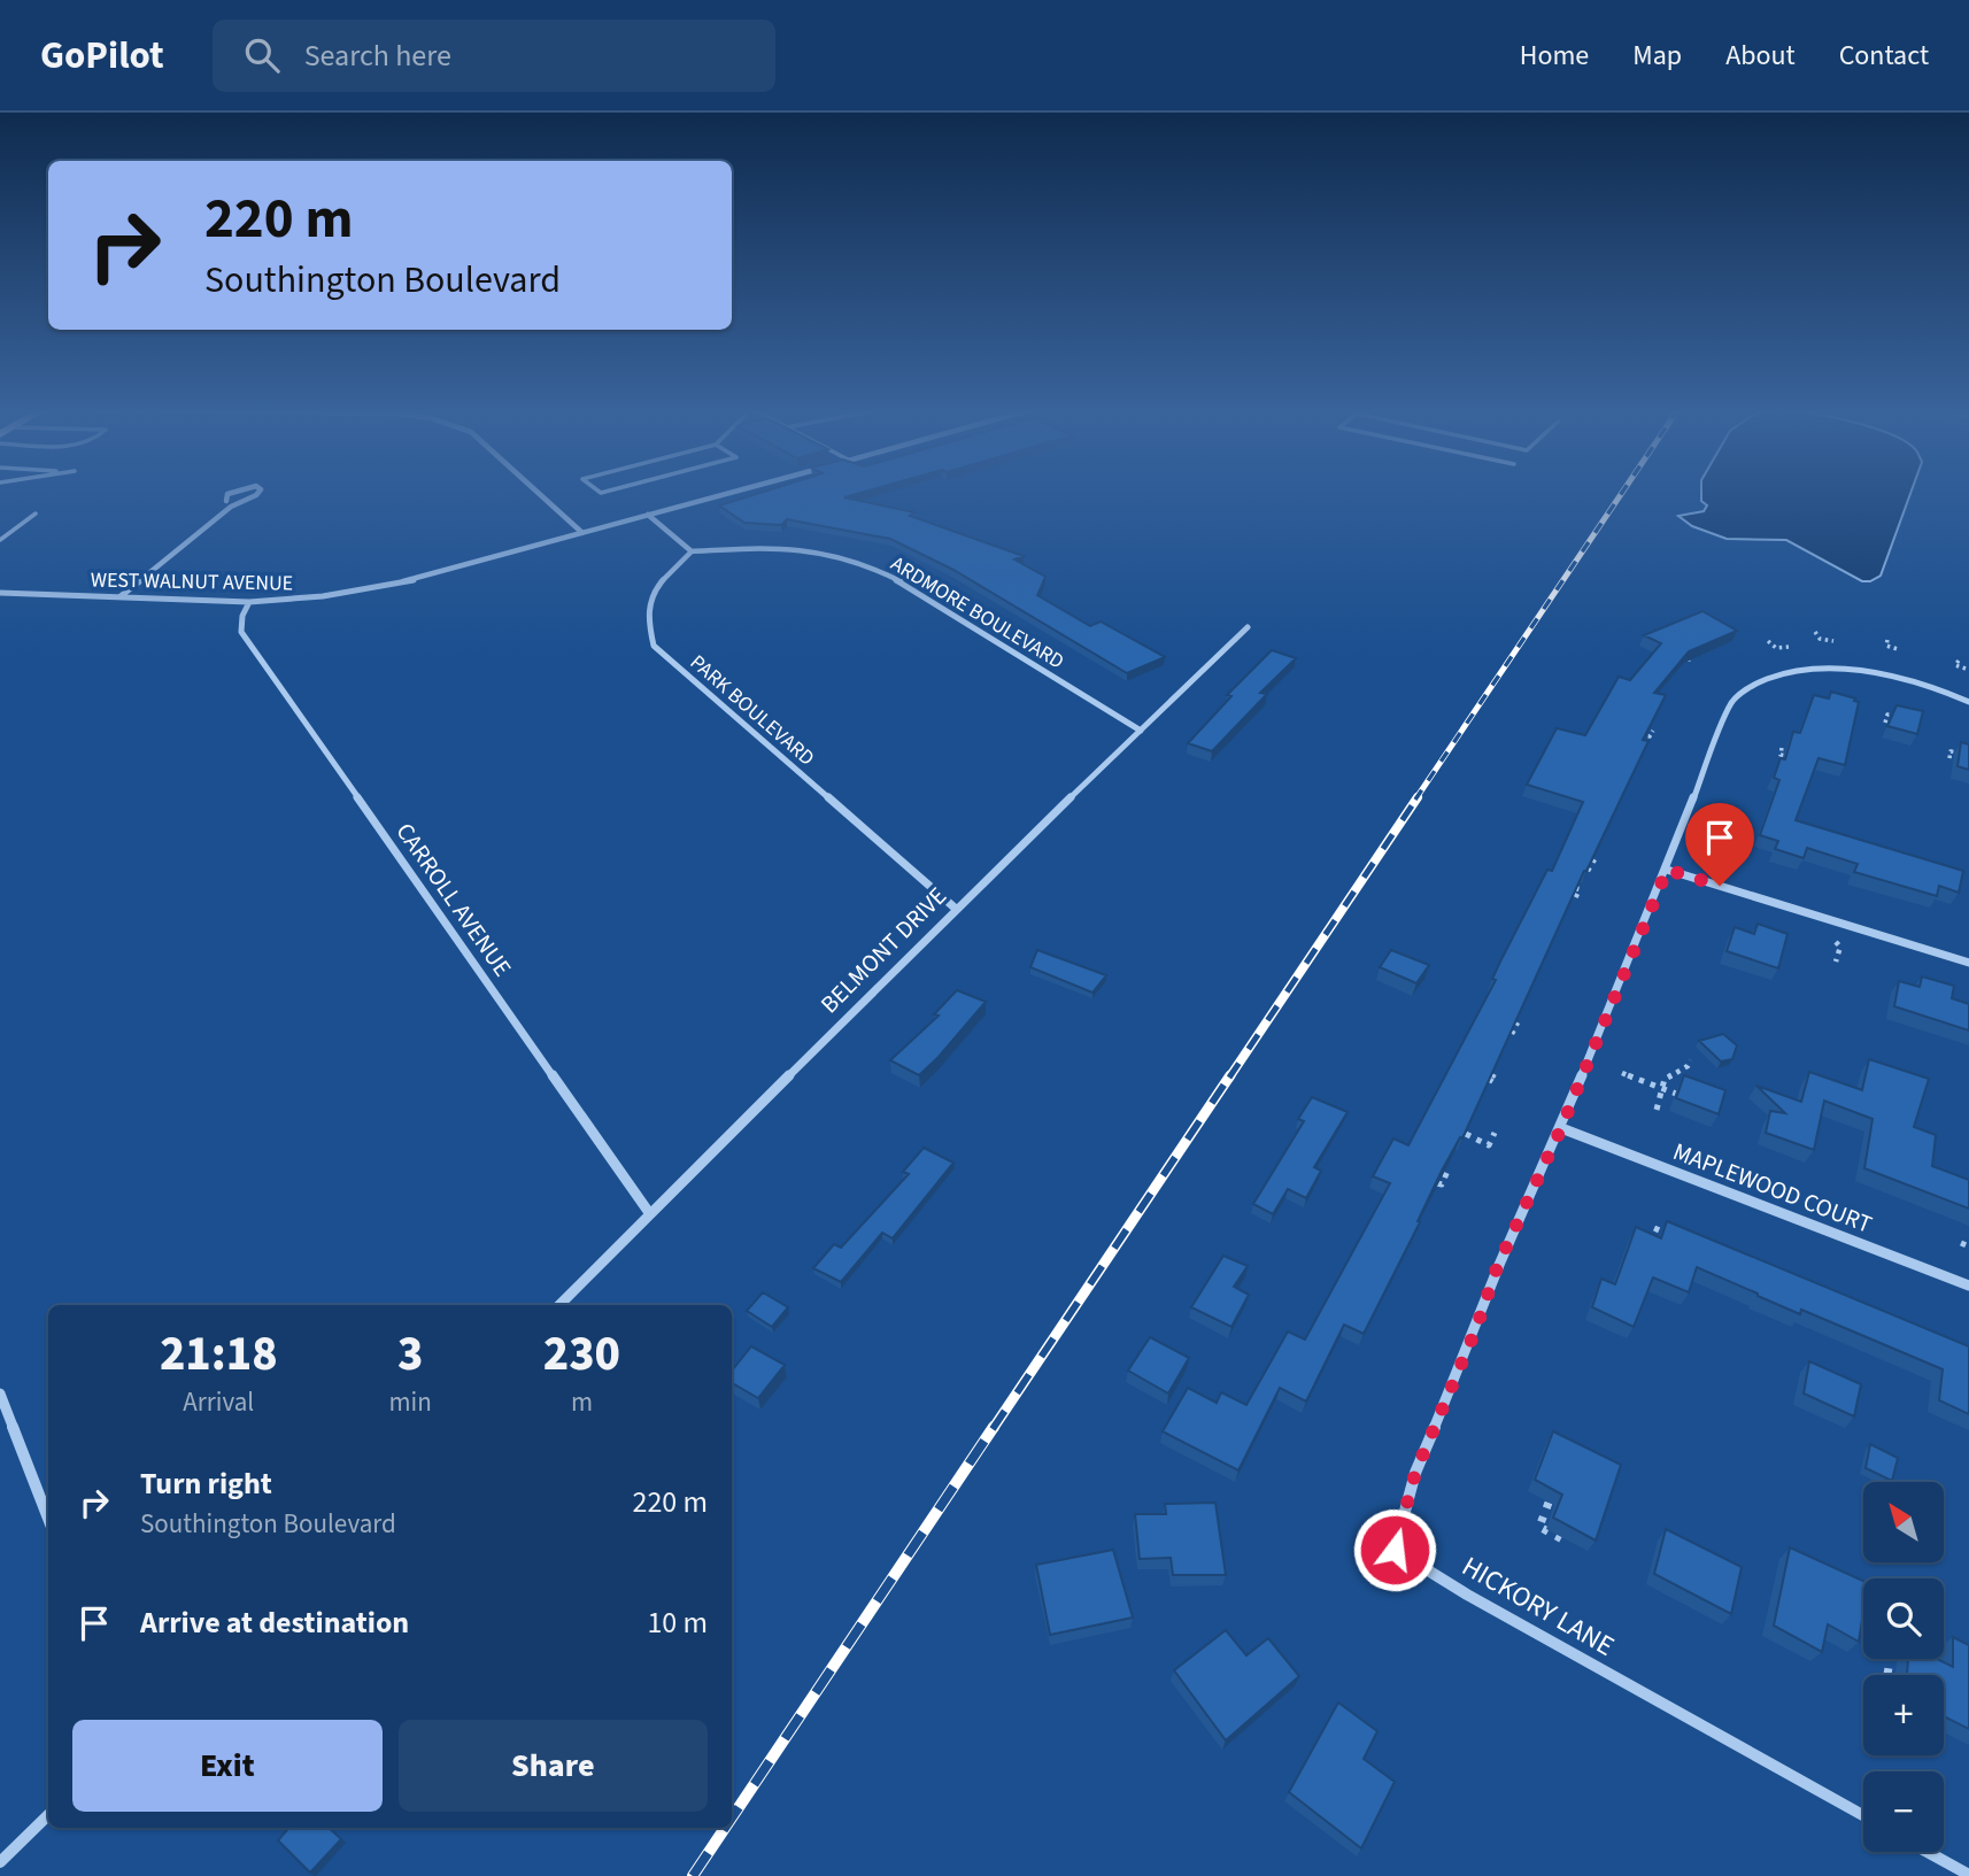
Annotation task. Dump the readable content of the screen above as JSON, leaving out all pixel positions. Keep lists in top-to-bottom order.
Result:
{
  "streets": {
    "street": [
      "WEST WALNUT AVENUE",
      "ARDMORE BOULEVARD",
      "PARK BOULEVARD",
      "CARROLL AVENUE",
      "BELMONT DRIVE",
      "MAPLEWOOD COURT",
      "HICKORY LANE"
    ]
  },
  "crossings": [
    ["WEST WALNUT AVENUE", "CARROLL AVENUE"],
    ["ARDMORE BOULEVARD", "PARK BOULEVARD"],
    ["ARDMORE BOULEVARD", "BELMONT DRIVE"],
    ["PARK BOULEVARD", "BELMONT DRIVE"],
    ["CARROLL AVENUE", "BELMONT DRIVE"],
    ["MAPLEWOOD COURT", "HICKORY LANE"]
  ],
  "north": "top left",
  "page": {
    "header": "GoPilot",
    "search": "Search here",
    "nav": [
      "Home",
      "Map",
      "About",
      "Contact"
    ],
    "turn": ["220 m", "Southington Boulevard"],
    "eta": [
      "21:18",
      "Arrival",
      "3",
      "min",
      "230",
      "m"
    ],
    "list": [
      {
        "name": "Turn right",
        "note": "Southington Boulevard",
        "value": "220 m"
      },
      {
        "name": "Arrive at destination",
        "value": "10 m"
      }
    ],
    "map_buttons": ["+", "−"],
    "buttons": ["Exit", "Share"]
  }
}
